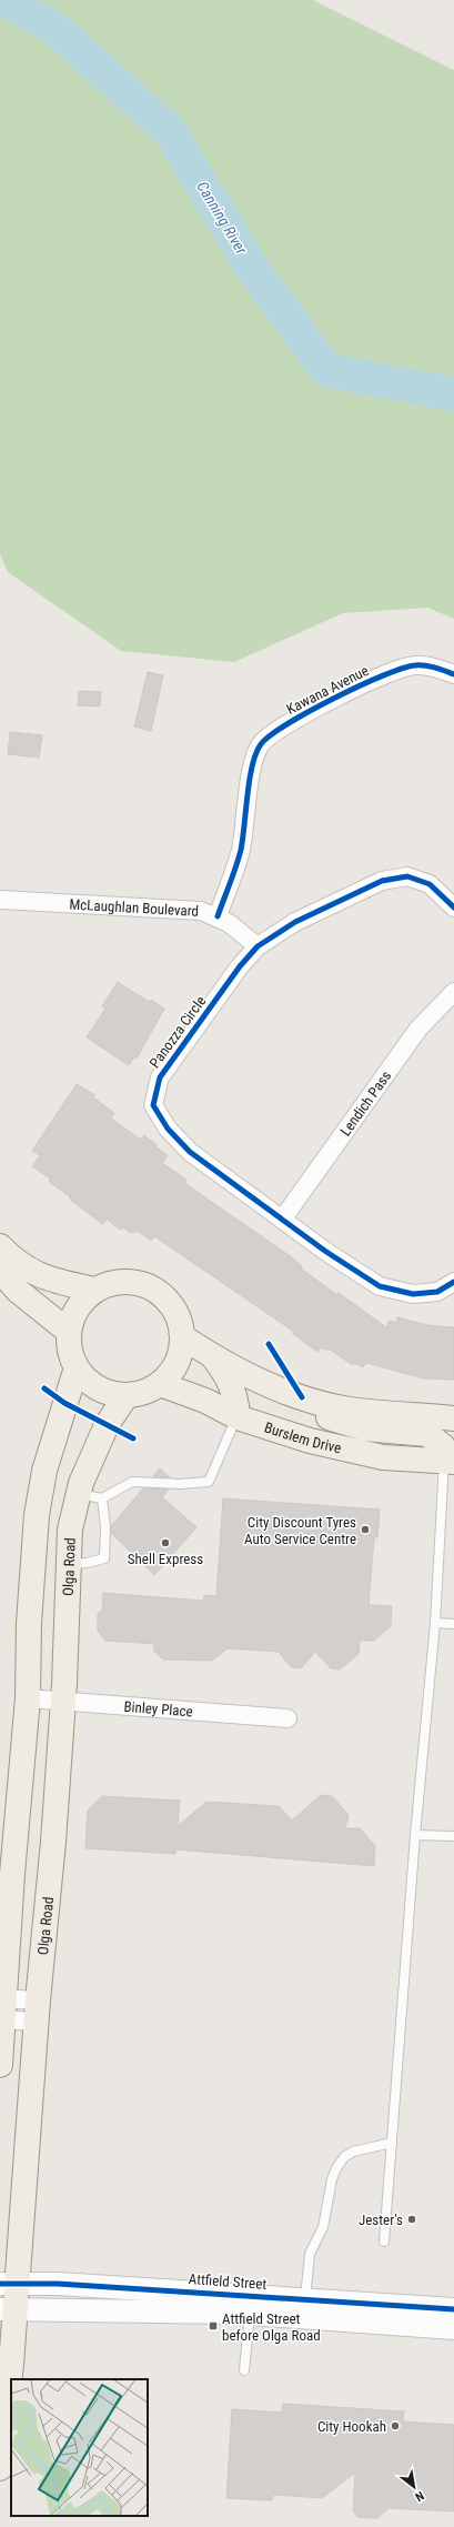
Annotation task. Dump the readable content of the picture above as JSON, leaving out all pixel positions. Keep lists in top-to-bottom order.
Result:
{
  "streets": {
    "main road": ["Burslem Drive", "Olga Road"],
    "street": [
      "Kawana Avenue",
      "McLaughlan Boulevard",
      "Panozza Circle",
      "Lendich Pass",
      "Binley Place",
      "Attfield Street"
    ]
  },
  "crossings": [
    ["Kawana Avenue", "McLaughlan Boulevard"],
    ["McLaughlan Boulevard", "Panozza Circle"],
    ["Panozza Circle", "Lendich Pass"],
    ["Burslem Drive", "Olga Road"],
    ["Olga Road", "Binley Place"],
    ["Olga Road", "Attfield Street"]
  ],
  "water": ["Canning River"],
  "places": {
    "other": [
      "City Discount Tyres Auto Service Centre",
      "Shell Express",
      "Jester’s",
      "City Hookah"
    ],
    "transit": ["Attfield Street before Olga Road"]
  },
  "north": "bottom right"
}
